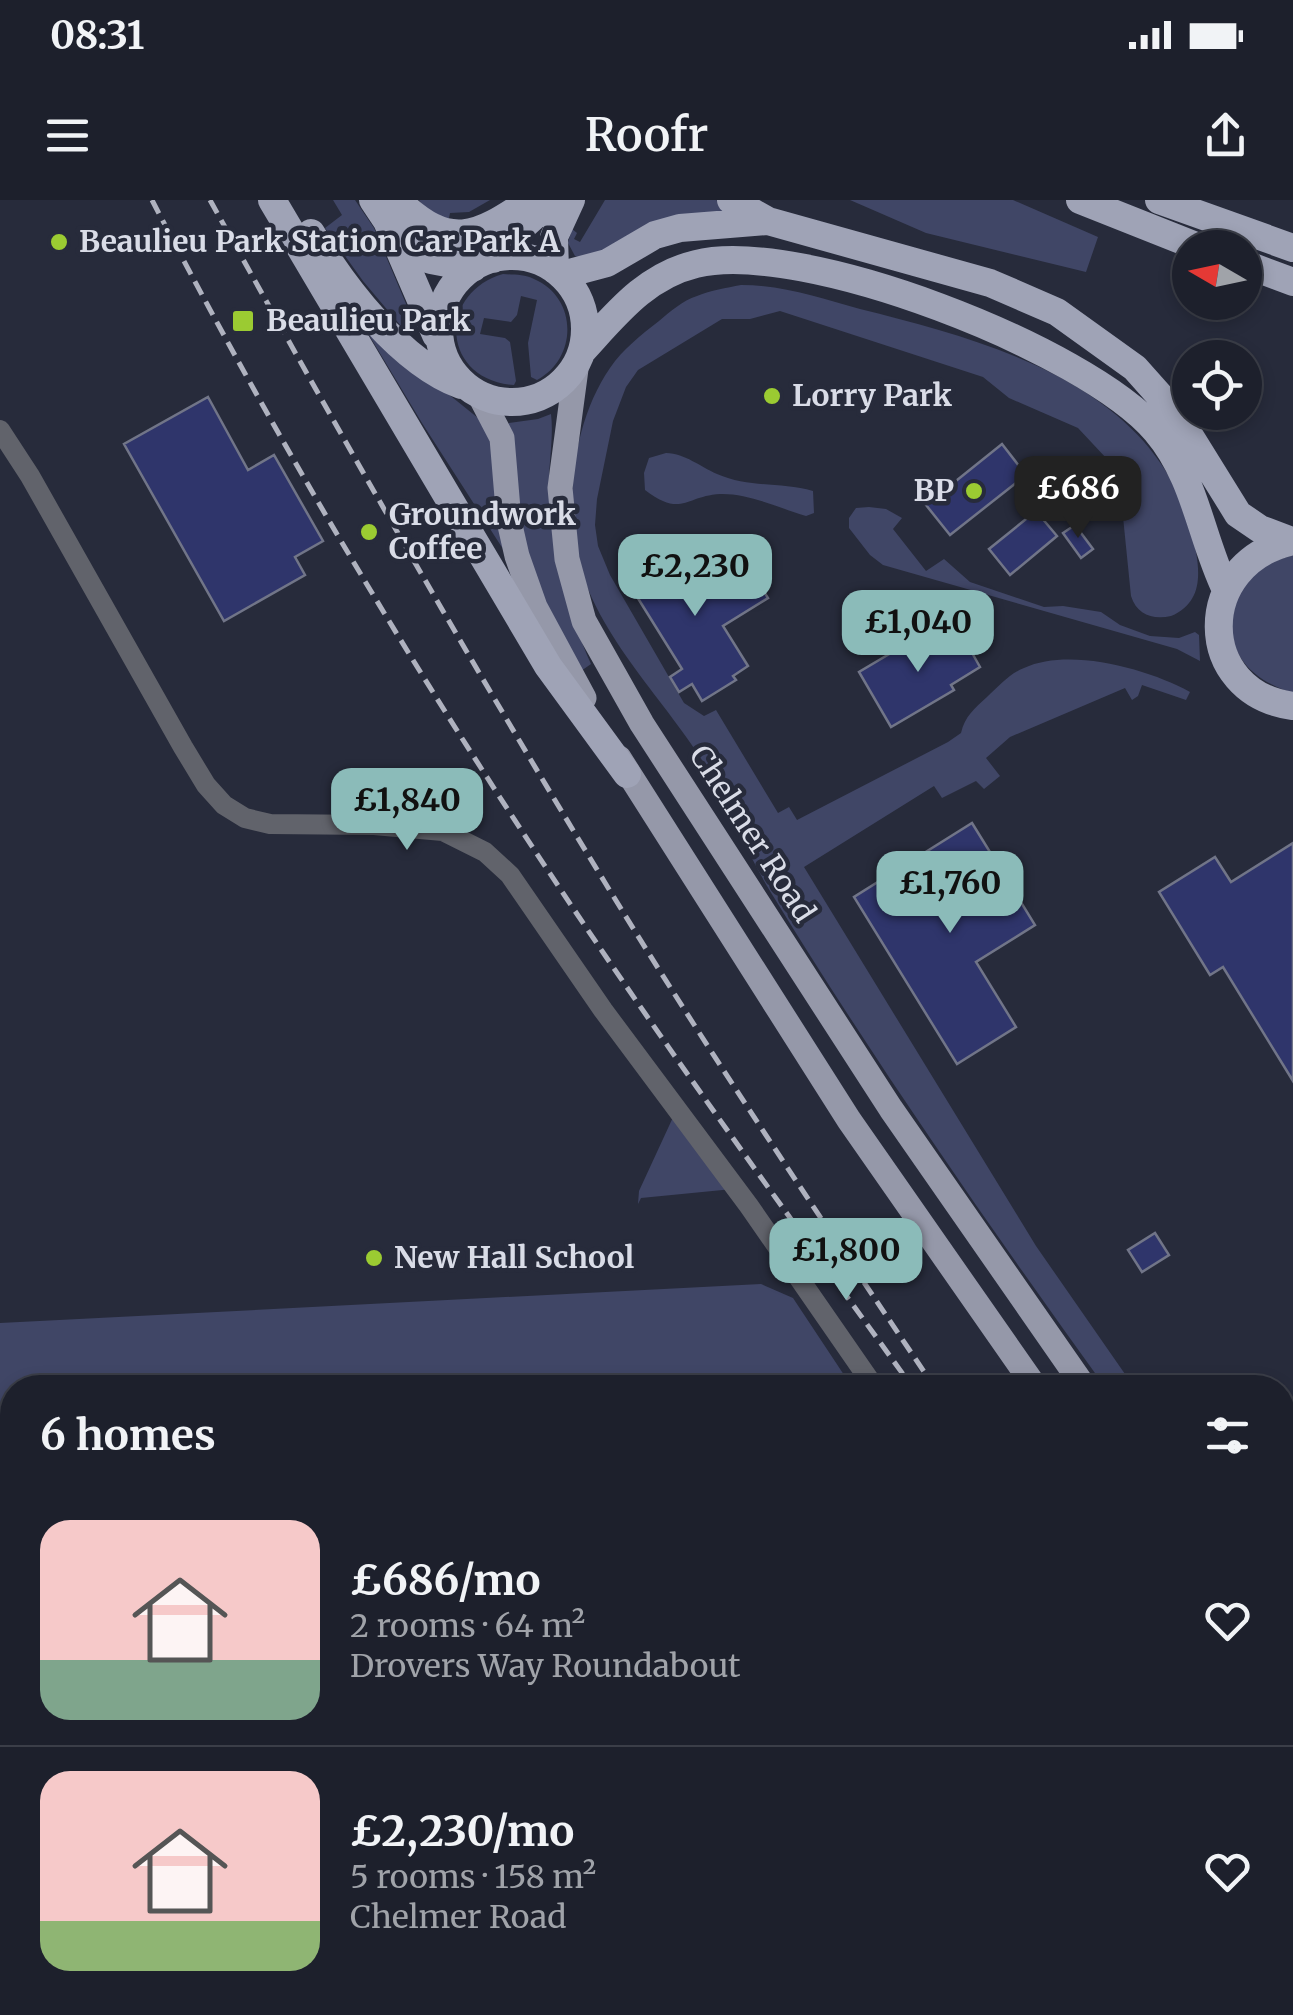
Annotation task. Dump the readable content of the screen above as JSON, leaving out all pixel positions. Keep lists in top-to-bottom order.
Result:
{
  "streets": {
    "main road": ["Chelmer Road"]
  },
  "places": {
    "other": [
      "Beaulieu Park Station Car Park A",
      "Lorry Park",
      "BP",
      "Groundwork Coffee",
      "New Hall School"
    ],
    "transit": ["Beaulieu Park"]
  },
  "north": "left",
  "page": {
    "status": "08:31",
    "header": "Roofr",
    "price": [
      "£686",
      "£2,230",
      "£1,040",
      "£1,840",
      "£1,760",
      "£1,800"
    ],
    "heading": "6 homes",
    "list": [
      {
        "name": "£686/mo",
        "note": "2 rooms · 64 m² · Drovers Way Roundabout"
      },
      {
        "name": "£2,230/mo",
        "note": "5 rooms · 158 m² · Chelmer Road"
      }
    ]
  }
}
